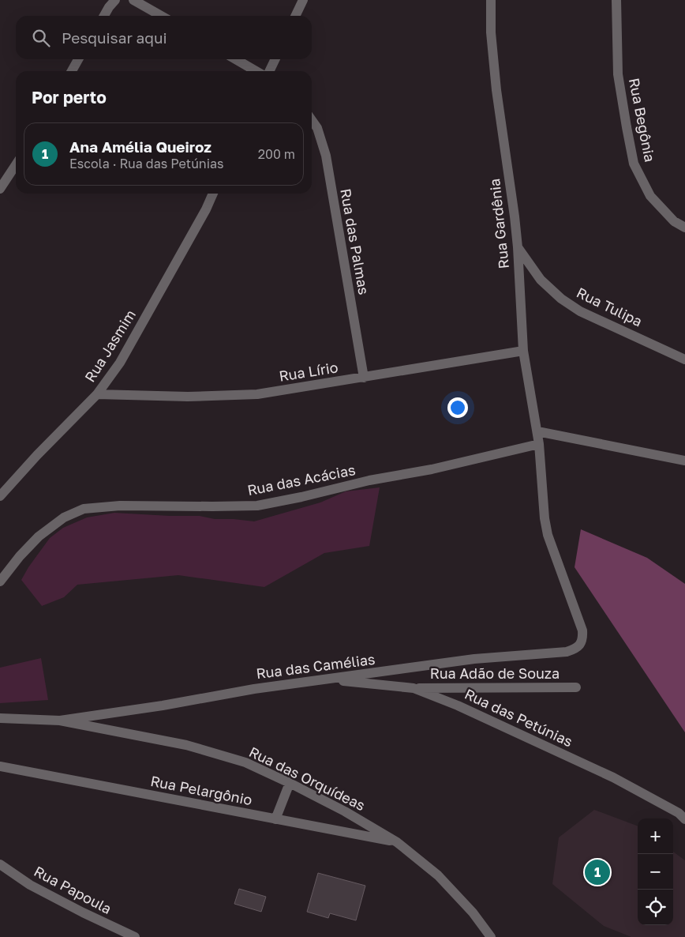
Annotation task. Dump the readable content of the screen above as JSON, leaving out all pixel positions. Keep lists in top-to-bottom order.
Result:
{
  "streets": {
    "street": [
      "Rua Begônia",
      "Rua Gardênia",
      "Rua das Palmas",
      "Rua Tulipa",
      "Rua Jasmim",
      "Rua Lírio",
      "Rua das Acácias",
      "Rua das Camélias",
      "Rua Adão de Souza",
      "Rua das Petúnias",
      "Rua das Orquídeas",
      "Rua Pelargônio",
      "Rua Papoula"
    ]
  },
  "crossings": [
    ["Rua Gardênia", "Rua Tulipa"],
    ["Rua Gardênia", "Rua Lírio"],
    ["Rua Gardênia", "Rua das Acácias"],
    ["Rua Gardênia", "Rua das Camélias"],
    ["Rua das Palmas", "Rua Lírio"],
    ["Rua Jasmim", "Rua Lírio"],
    ["Rua das Camélias", "Rua das Petúnias"],
    ["Rua das Camélias", "Rua das Orquídeas"],
    ["Rua Adão de Souza", "Rua das Petúnias"],
    ["Rua das Orquídeas", "Rua Pelargônio"]
  ],
  "page": {
    "search": "Pesquisar aqui",
    "heading": "Por perto",
    "list": [
      {
        "mark": "1",
        "name": "Ana Amélia Queiroz",
        "note": "Escola · Rua das Petúnias",
        "value": "200 m"
      }
    ],
    "map_buttons": ["+", "−"],
    "pins": "1"
  }
}
